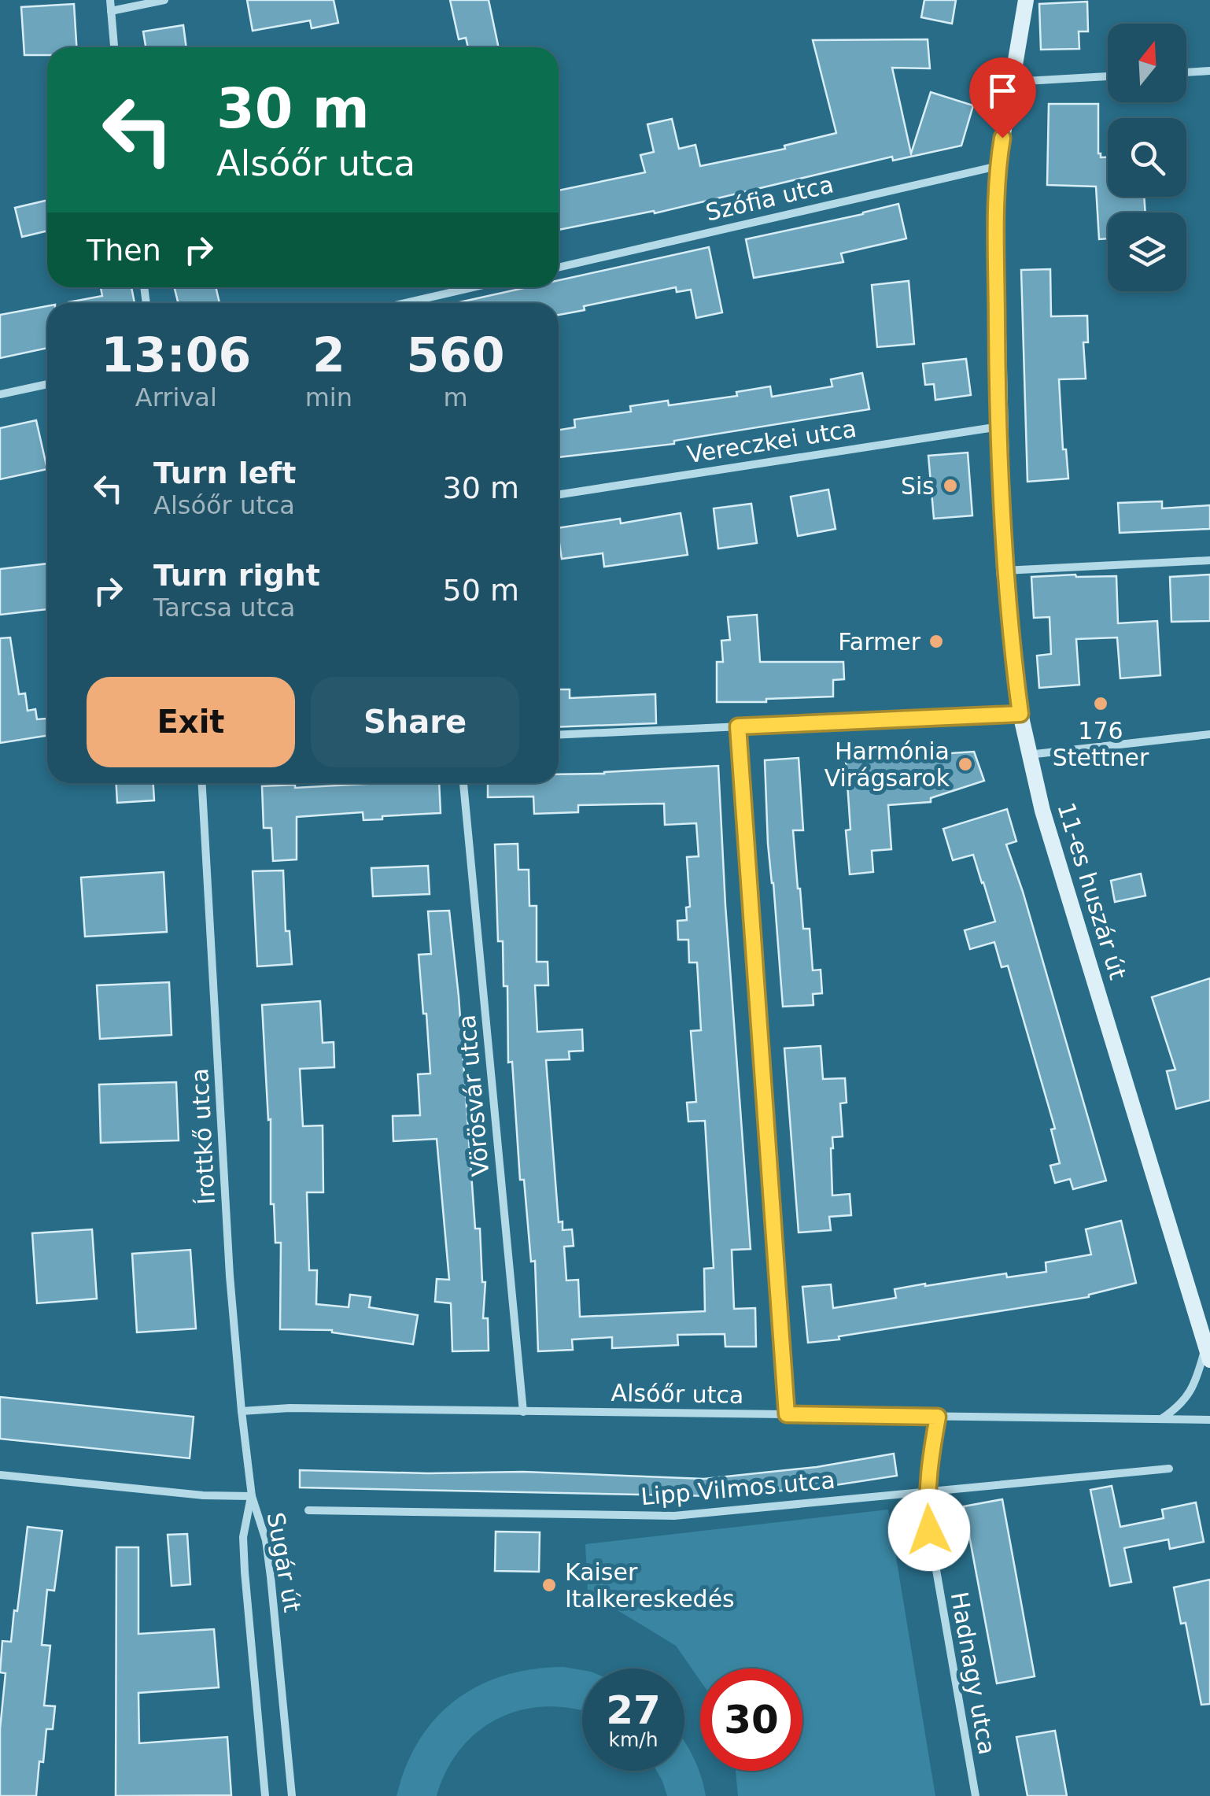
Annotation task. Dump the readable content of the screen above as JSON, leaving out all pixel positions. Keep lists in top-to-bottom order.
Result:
{
  "streets": {
    "main road": ["11-es huszár út"],
    "street": [
      "Szófia utca",
      "Vereczkei utca",
      "Vörösvár utca",
      "Írottkő utca",
      "Alsóőr utca",
      "Lipp Vilmos utca",
      "Sugár út",
      "Hadnagy utca"
    ]
  },
  "crossings": [
    ["Szófia utca", "11-es huszár út"],
    ["Vereczkei utca", "11-es huszár út"],
    ["Vörösvár utca", "Alsóőr utca"],
    ["Írottkő utca", "Alsóőr utca"],
    ["Írottkő utca", "Sugár út"],
    ["Alsóőr utca", "Hadnagy utca"],
    ["Lipp Vilmos utca", "Hadnagy utca"]
  ],
  "places": [
    "Sis",
    "Farmer",
    "176 Stettner",
    "Harmónia Virágsarok",
    "Kaiser Italkereskedés"
  ],
  "north": "top",
  "page": {
    "turn": ["30 m", "Alsóőr utca"],
    "then": "Then",
    "eta": [
      "13:06",
      "Arrival",
      "2",
      "min",
      "560",
      "m"
    ],
    "list": [
      {
        "name": "Turn left",
        "note": "Alsóőr utca",
        "value": "30 m"
      },
      {
        "name": "Turn right",
        "note": "Tarcsa utca",
        "value": "50 m"
      }
    ],
    "buttons": ["Exit", "Share"],
    "speed": "27 km/h",
    "limit": "30"
  }
}
